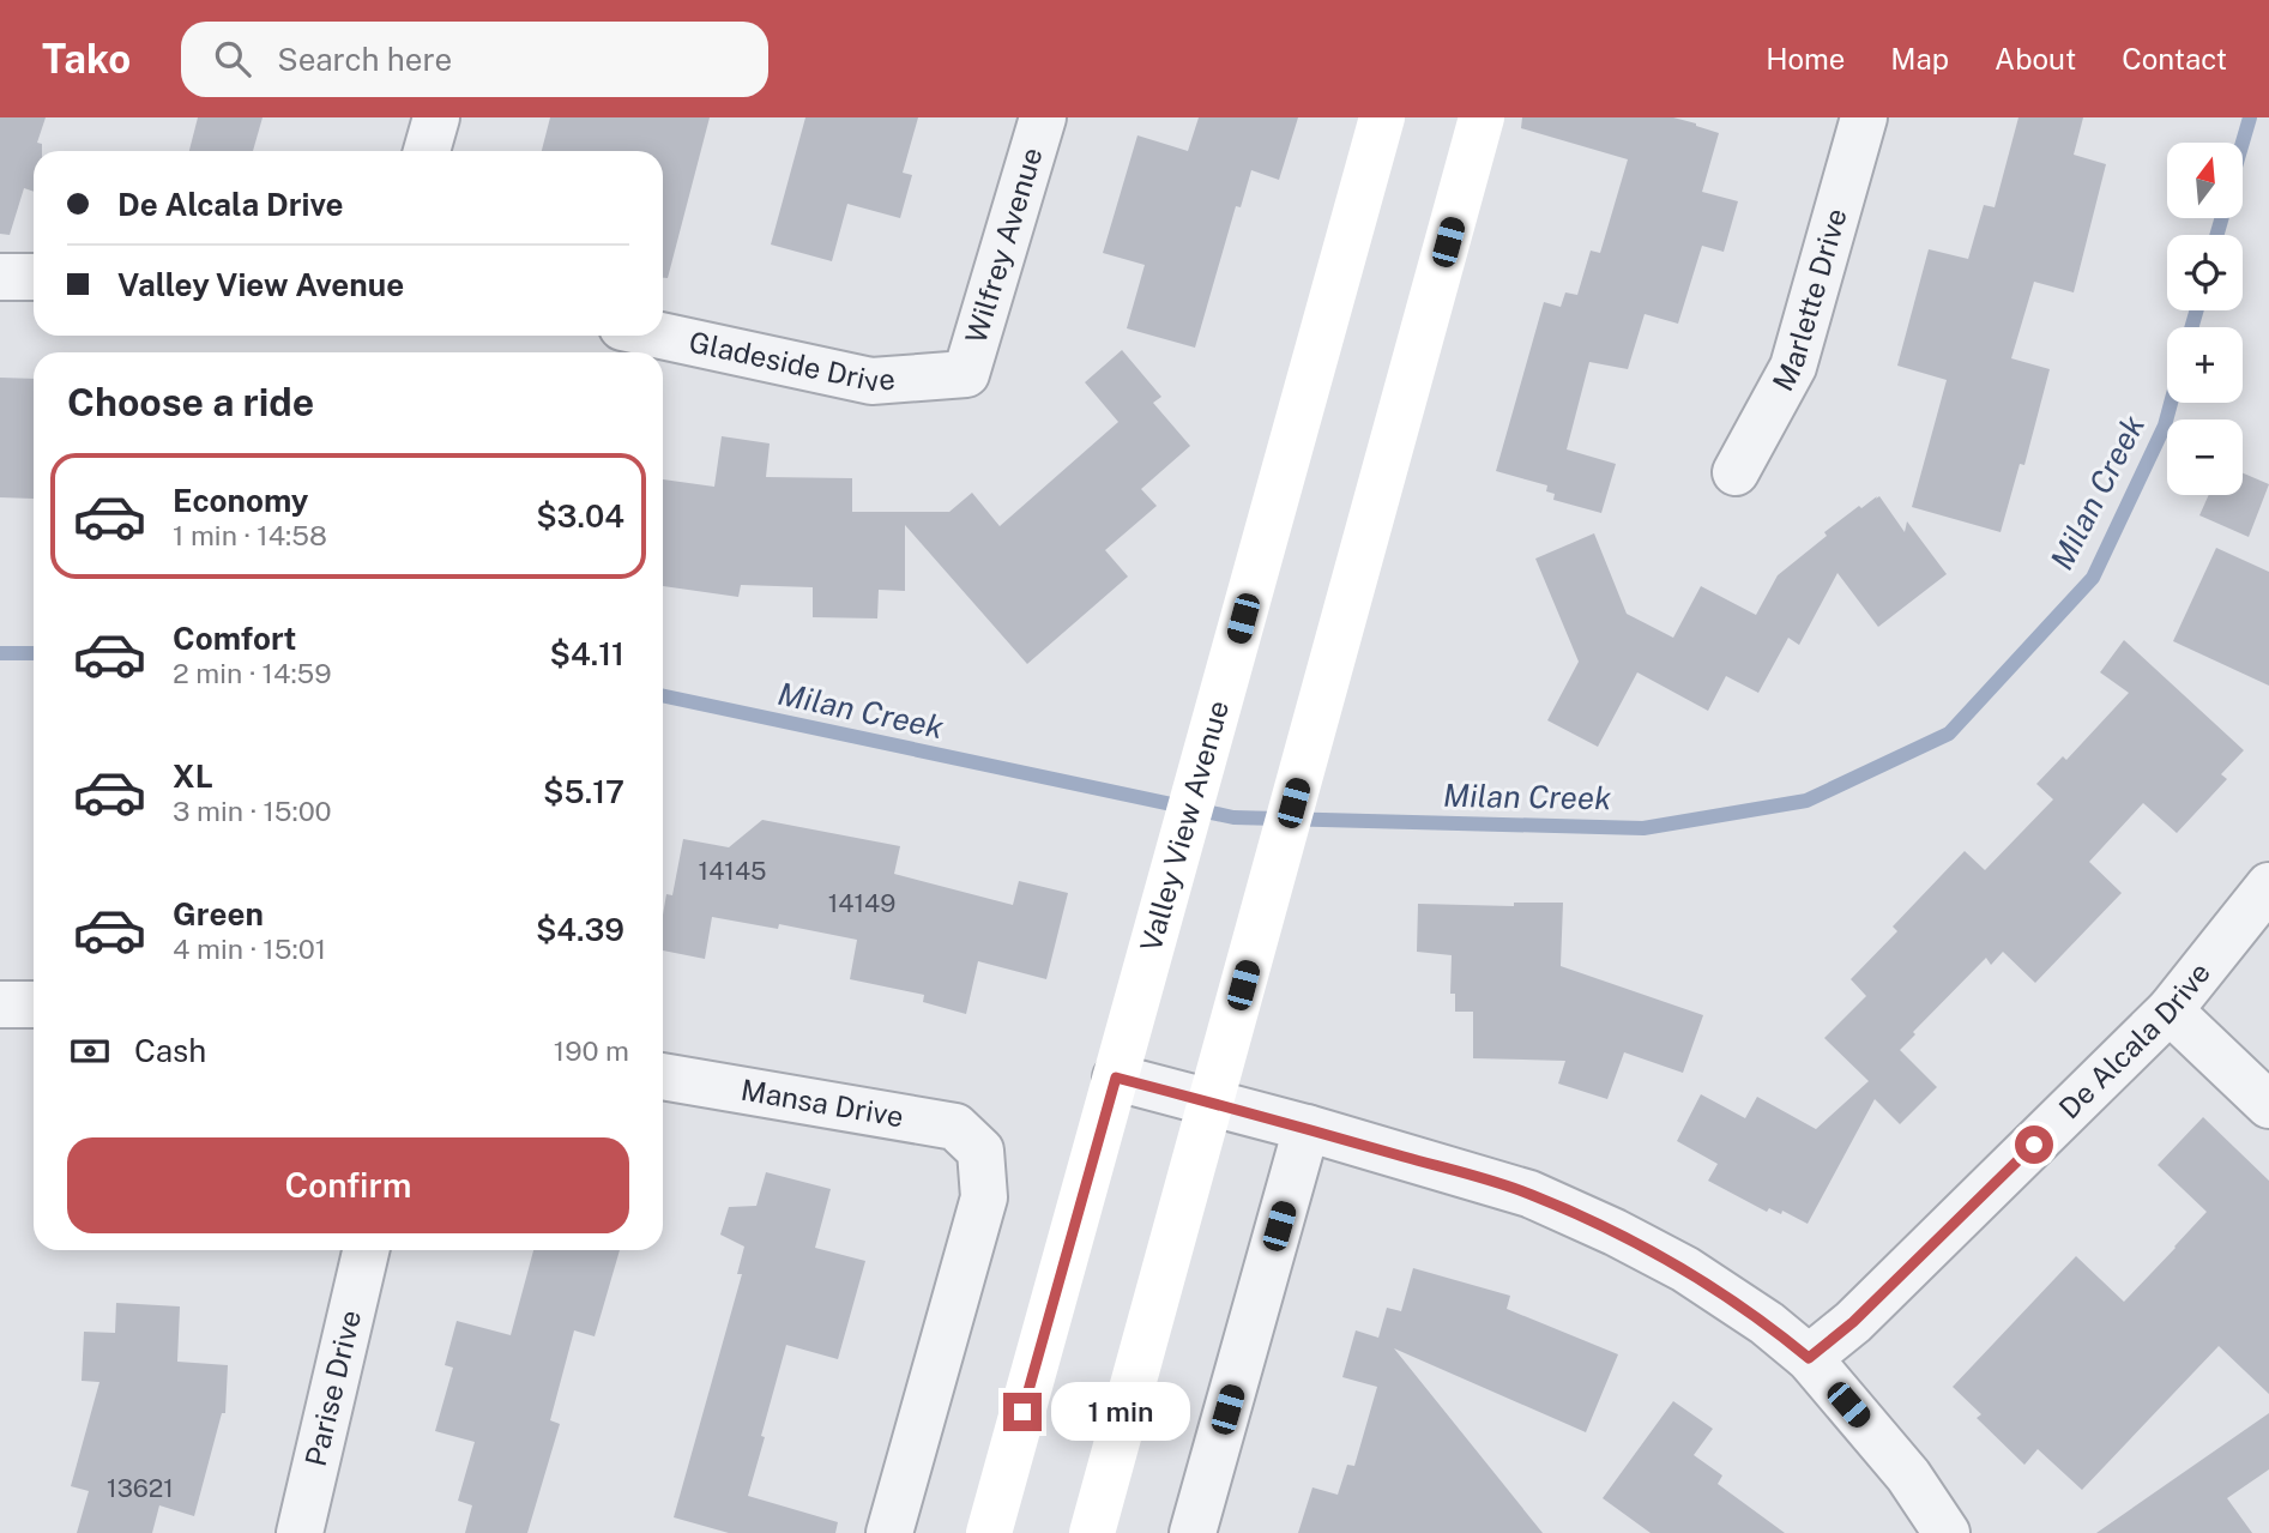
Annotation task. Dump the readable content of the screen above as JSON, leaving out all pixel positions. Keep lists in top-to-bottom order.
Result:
{
  "streets": {
    "main road": ["Valley View Avenue"],
    "street": [
      "Wilfrey Avenue",
      "Marlette Drive",
      "Gladeside Drive",
      "De Alcala Drive",
      "Mansa Drive",
      "Parise Drive"
    ]
  },
  "crossings": [
    ["Wilfrey Avenue", "Gladeside Drive"]
  ],
  "water": ["Milan Creek"],
  "house_numbers": ["14145", "14149", "13621"],
  "north": "top",
  "page": {
    "header": "Tako",
    "search": "Search here",
    "nav": [
      "Home",
      "Map",
      "About",
      "Contact"
    ],
    "map_buttons": ["+", "−"],
    "banner": ["De Alcala Drive", "Valley View Avenue"],
    "heading": "Choose a ride",
    "list": [
      {
        "name": "Economy",
        "note": "1 min · 14:58",
        "value": "$3.04"
      },
      {
        "name": "Comfort",
        "note": "2 min · 14:59",
        "value": "$4.11"
      },
      {
        "name": "XL",
        "note": "3 min · 15:00",
        "value": "$5.17"
      },
      {
        "name": "Green",
        "note": "4 min · 15:01",
        "value": "$4.39"
      }
    ],
    "pay": ["Cash", "190 m"],
    "buttons": "Confirm",
    "bubble": "1 min"
  }
}
